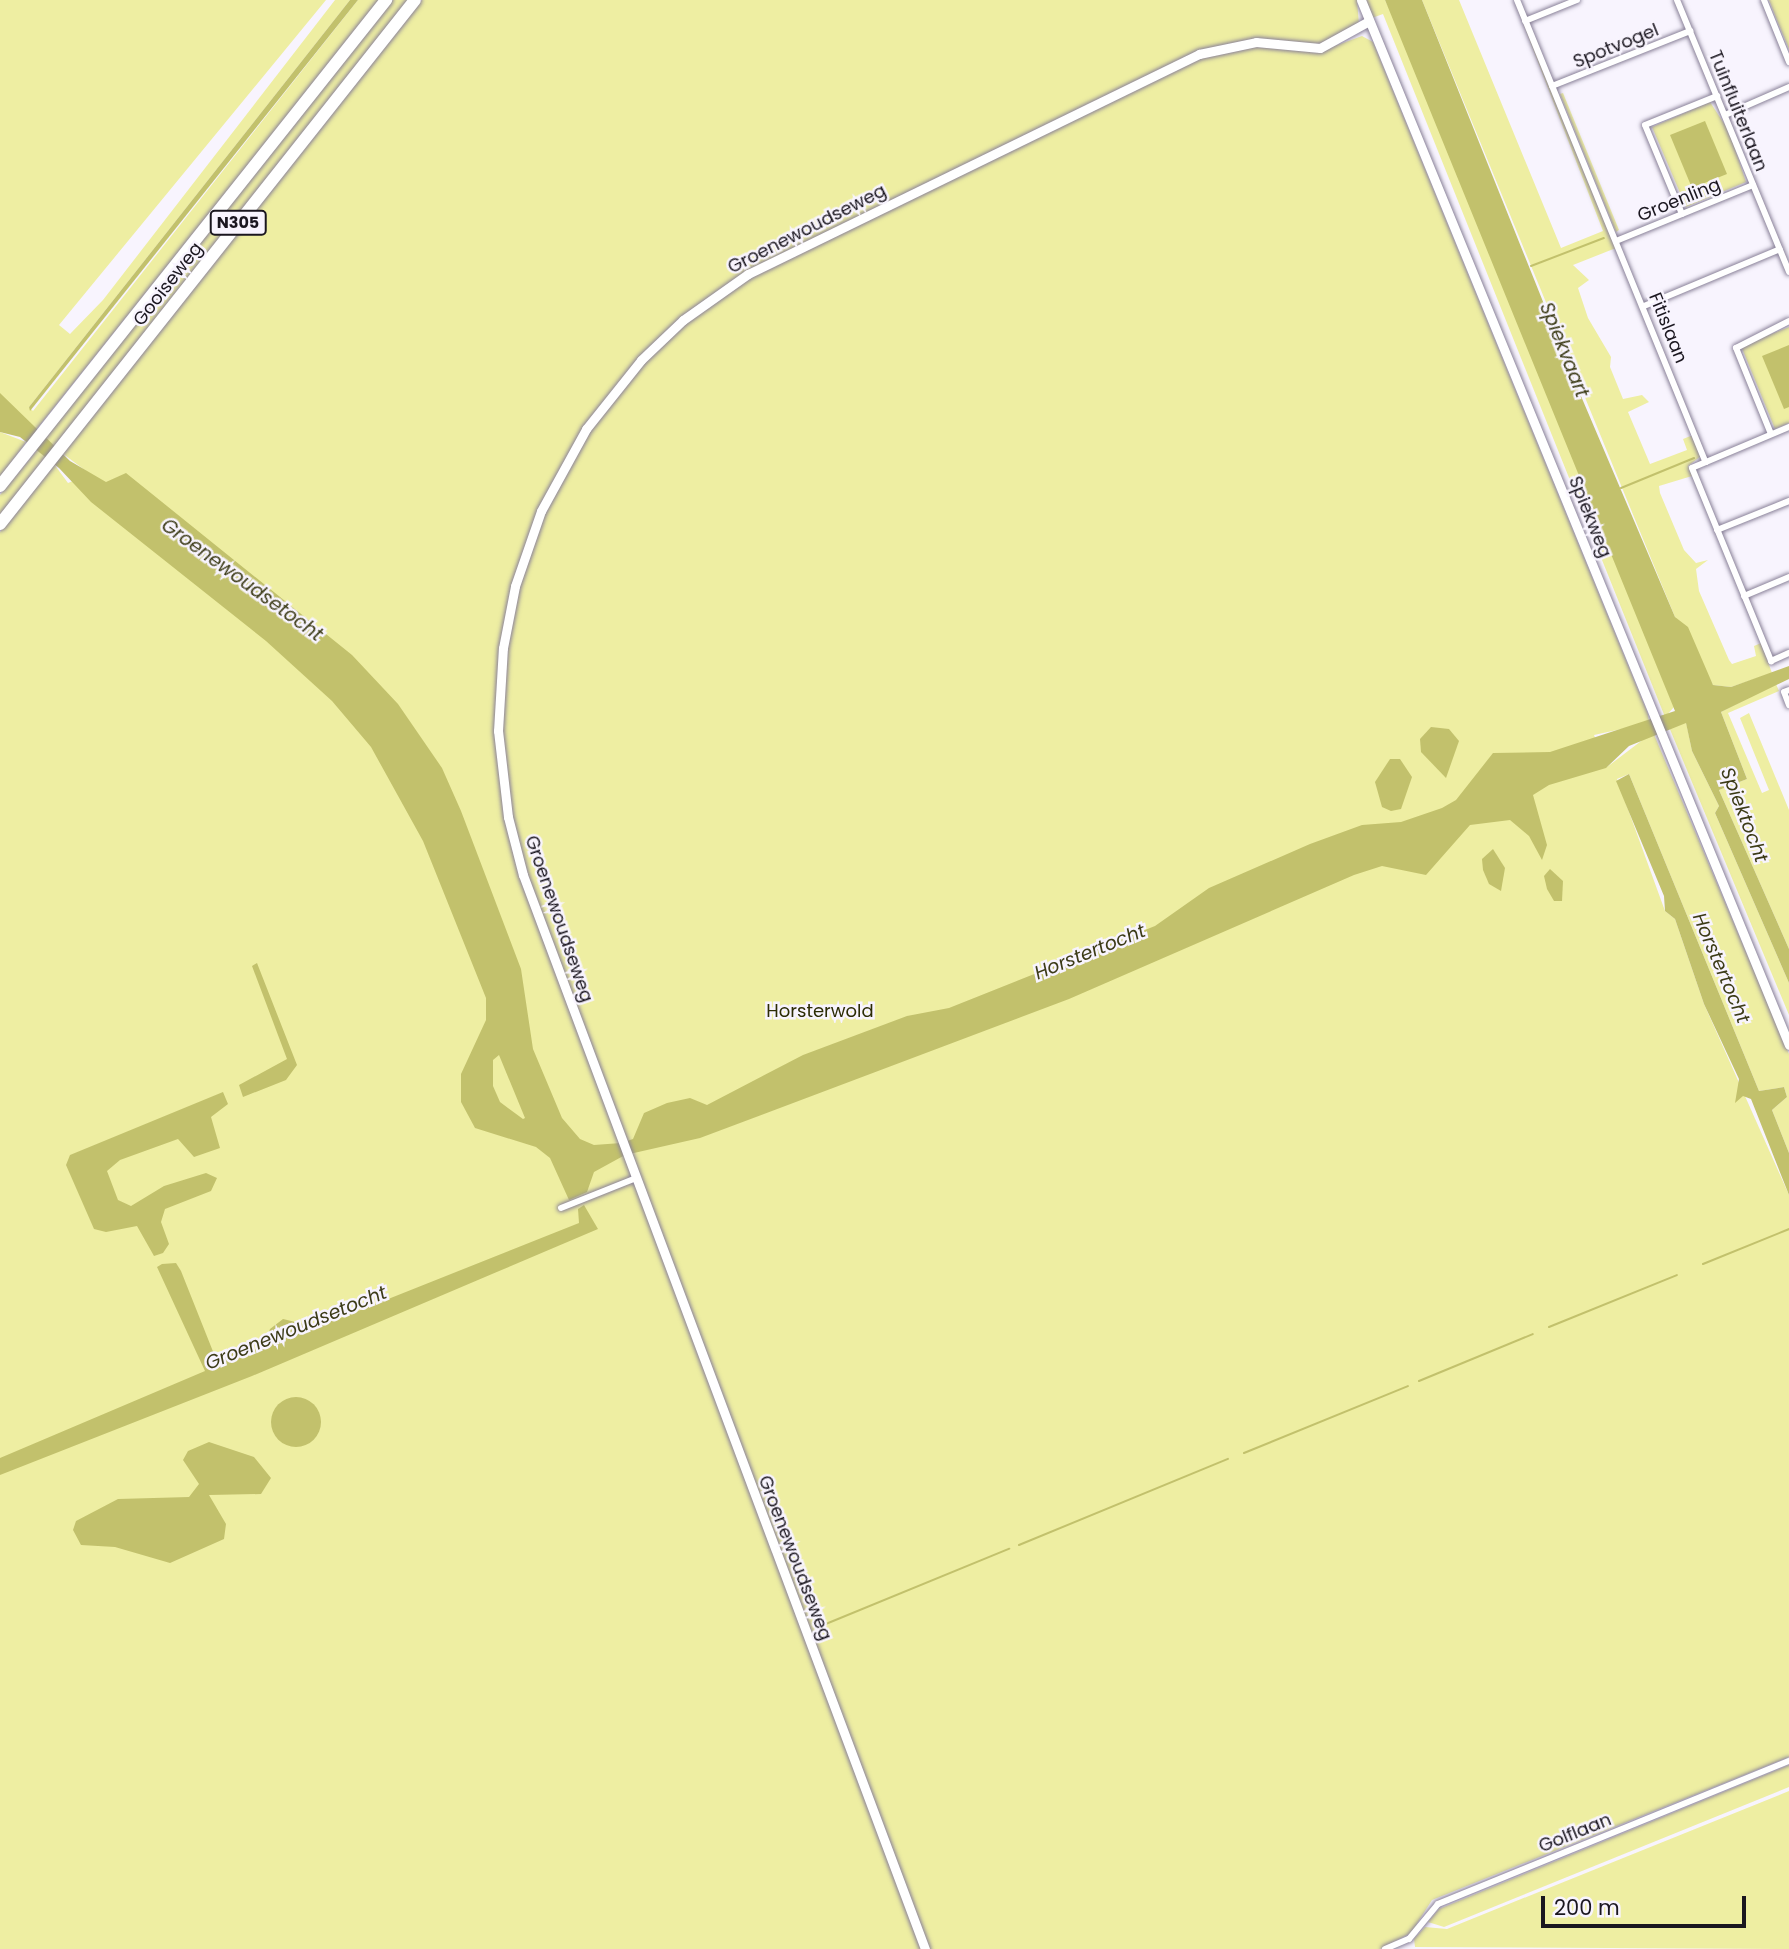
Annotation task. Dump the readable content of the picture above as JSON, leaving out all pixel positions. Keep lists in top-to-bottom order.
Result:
{
  "streets": {
    "highway": ["N305", "Gooiseweg"],
    "street": [
      "Spotvogel",
      "Tuinfluiterlaan",
      "Groenling",
      "Groenewoudseweg",
      "Fitislaan",
      "Spiekweg",
      "Golflaan"
    ]
  },
  "crossings": [
    ["Spotvogel", "Tuinfluiterlaan"],
    ["Spotvogel", "Fitislaan"],
    ["Tuinfluiterlaan", "Groenling"],
    ["Groenling", "Fitislaan"],
    ["Groenewoudseweg", "Spiekweg"]
  ],
  "water": [
    "Spiekvaart",
    "Groenewoudsetocht",
    "Spiektocht",
    "Horstertocht"
  ],
  "parks": ["Horsterwold"],
  "scale_bar": "200 m"
}
